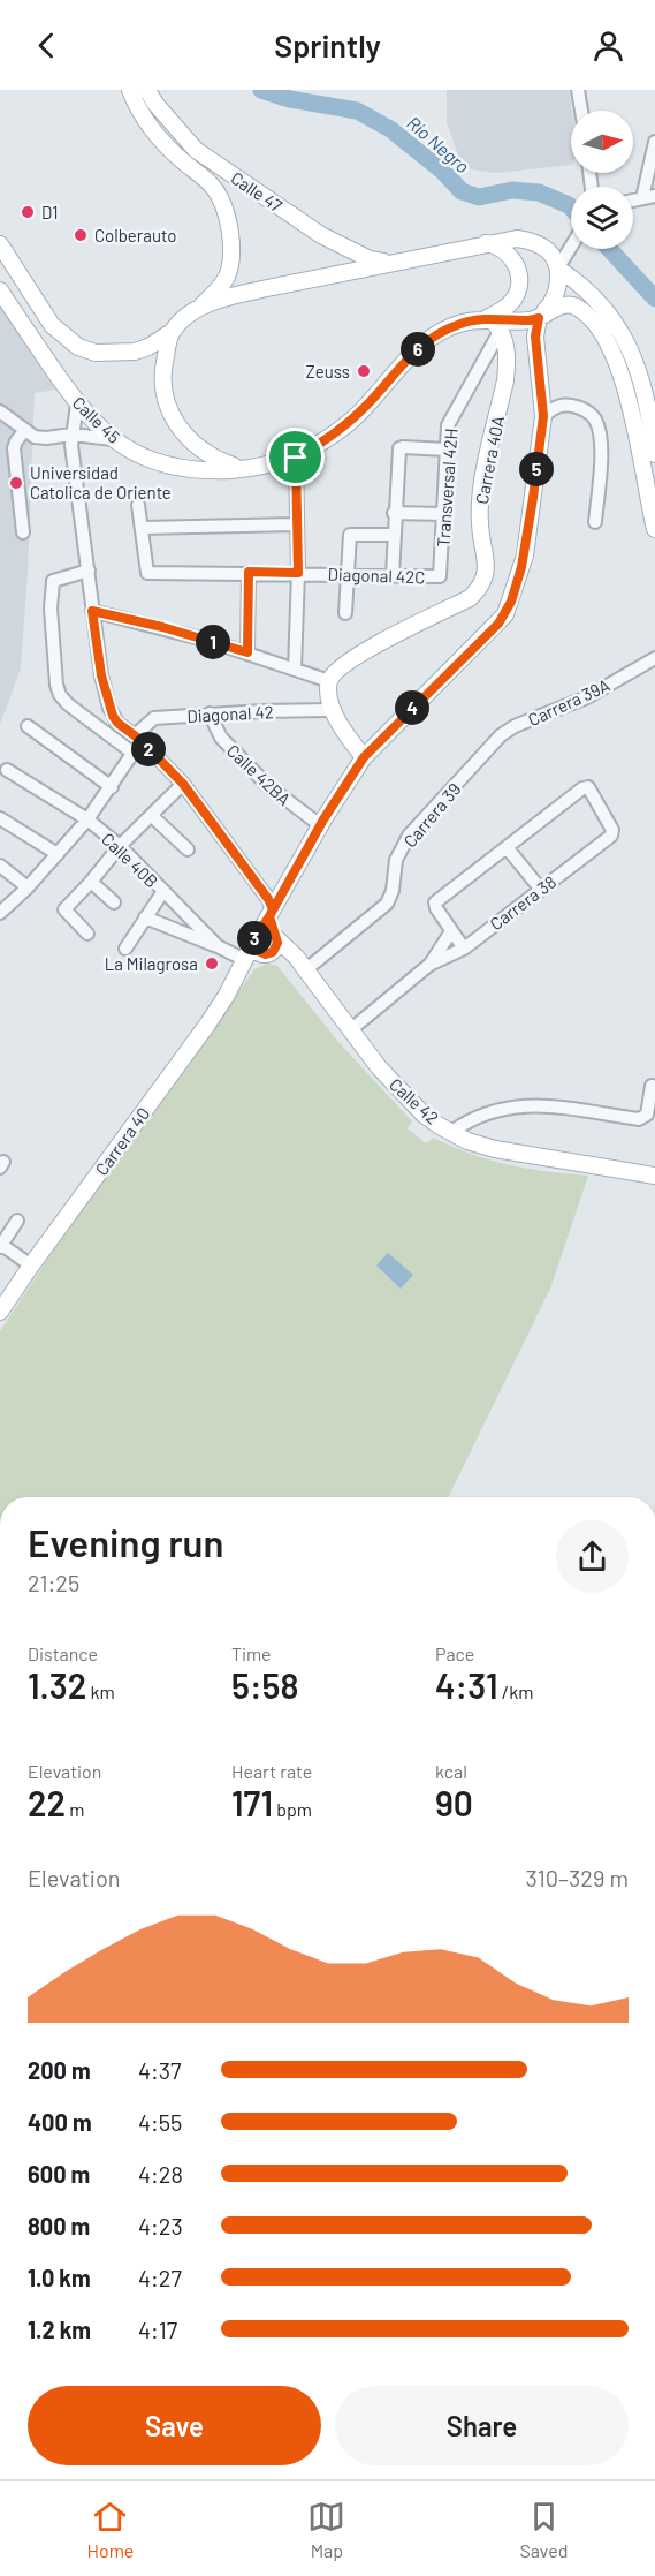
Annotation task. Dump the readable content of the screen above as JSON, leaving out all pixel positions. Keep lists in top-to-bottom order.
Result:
{
  "streets": {
    "main road": [
      "Calle 47",
      "Calle 45",
      "Carrera 40A",
      "Calle 42",
      "Carrera 40"
    ],
    "street": [
      "Transversal 42H",
      "Diagonal 42C",
      "Carrera 39A",
      "Diagonal 42",
      "Calle 42BA",
      "Carrera 39",
      "Calle 40B",
      "Carrera 38"
    ]
  },
  "crossings": [
    ["Calle 45", "Carrera 40A"],
    ["Calle 45", "Transversal 42H"],
    ["Carrera 40A", "Transversal 42H"],
    ["Transversal 42H", "Diagonal 42C"],
    ["Carrera 39A", "Carrera 39"],
    ["Diagonal 42", "Calle 42BA"],
    ["Diagonal 42", "Calle 40B"],
    ["Carrera 39", "Calle 42"],
    ["Calle 40B", "Carrera 40"],
    ["Carrera 38", "Calle 42"]
  ],
  "water": ["Río Negro"],
  "places": [
    "D1",
    "Colberauto",
    "Zeuss",
    "Universidad Catolica de Oriente",
    "La Milagrosa"
  ],
  "north": "right",
  "page": {
    "header": "Sprintly",
    "pins": [
      "6",
      "5",
      "1",
      "4",
      "2",
      "3"
    ],
    "heading": ["Evening run", "21:25"],
    "stats": [
      ["Distance", "1.32 km"],
      ["Time", "5:58"],
      ["Pace", "4:31 /km"],
      ["Elevation", "22 m"],
      ["Heart rate", "171 bpm"],
      ["kcal", "90"]
    ],
    "chart": ["Elevation", "310–329 m"],
    "list": [
      {
        "name": "200 m",
        "note": "4:37"
      },
      {
        "name": "400 m",
        "note": "4:55"
      },
      {
        "name": "600 m",
        "note": "4:28"
      },
      {
        "name": "800 m",
        "note": "4:23"
      },
      {
        "name": "1.0 km",
        "note": "4:27"
      },
      {
        "name": "1.2 km",
        "note": "4:17"
      }
    ],
    "buttons": ["Save", "Share"],
    "tabs": ["Home", "Map", "Saved"]
  }
}
